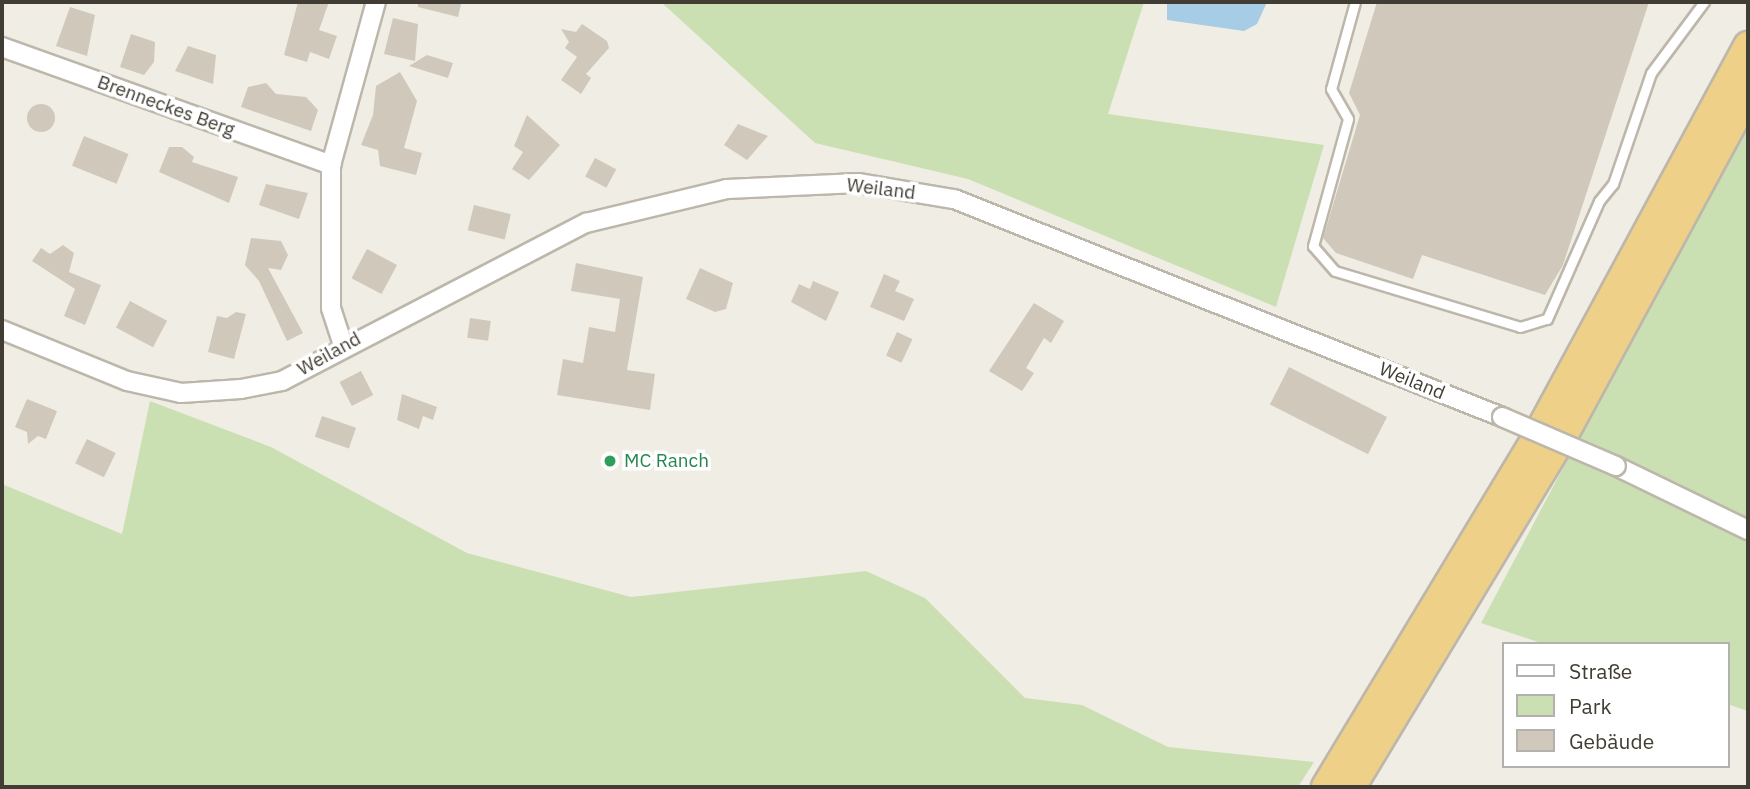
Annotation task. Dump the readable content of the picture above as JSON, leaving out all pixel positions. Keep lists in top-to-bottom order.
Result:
{
  "streets": {
    "street": ["Brenneckes Berg", "Weiland"]
  },
  "places": ["MC Ranch"],
  "legend": ["Straße", "Park", "Gebäude"]
}
